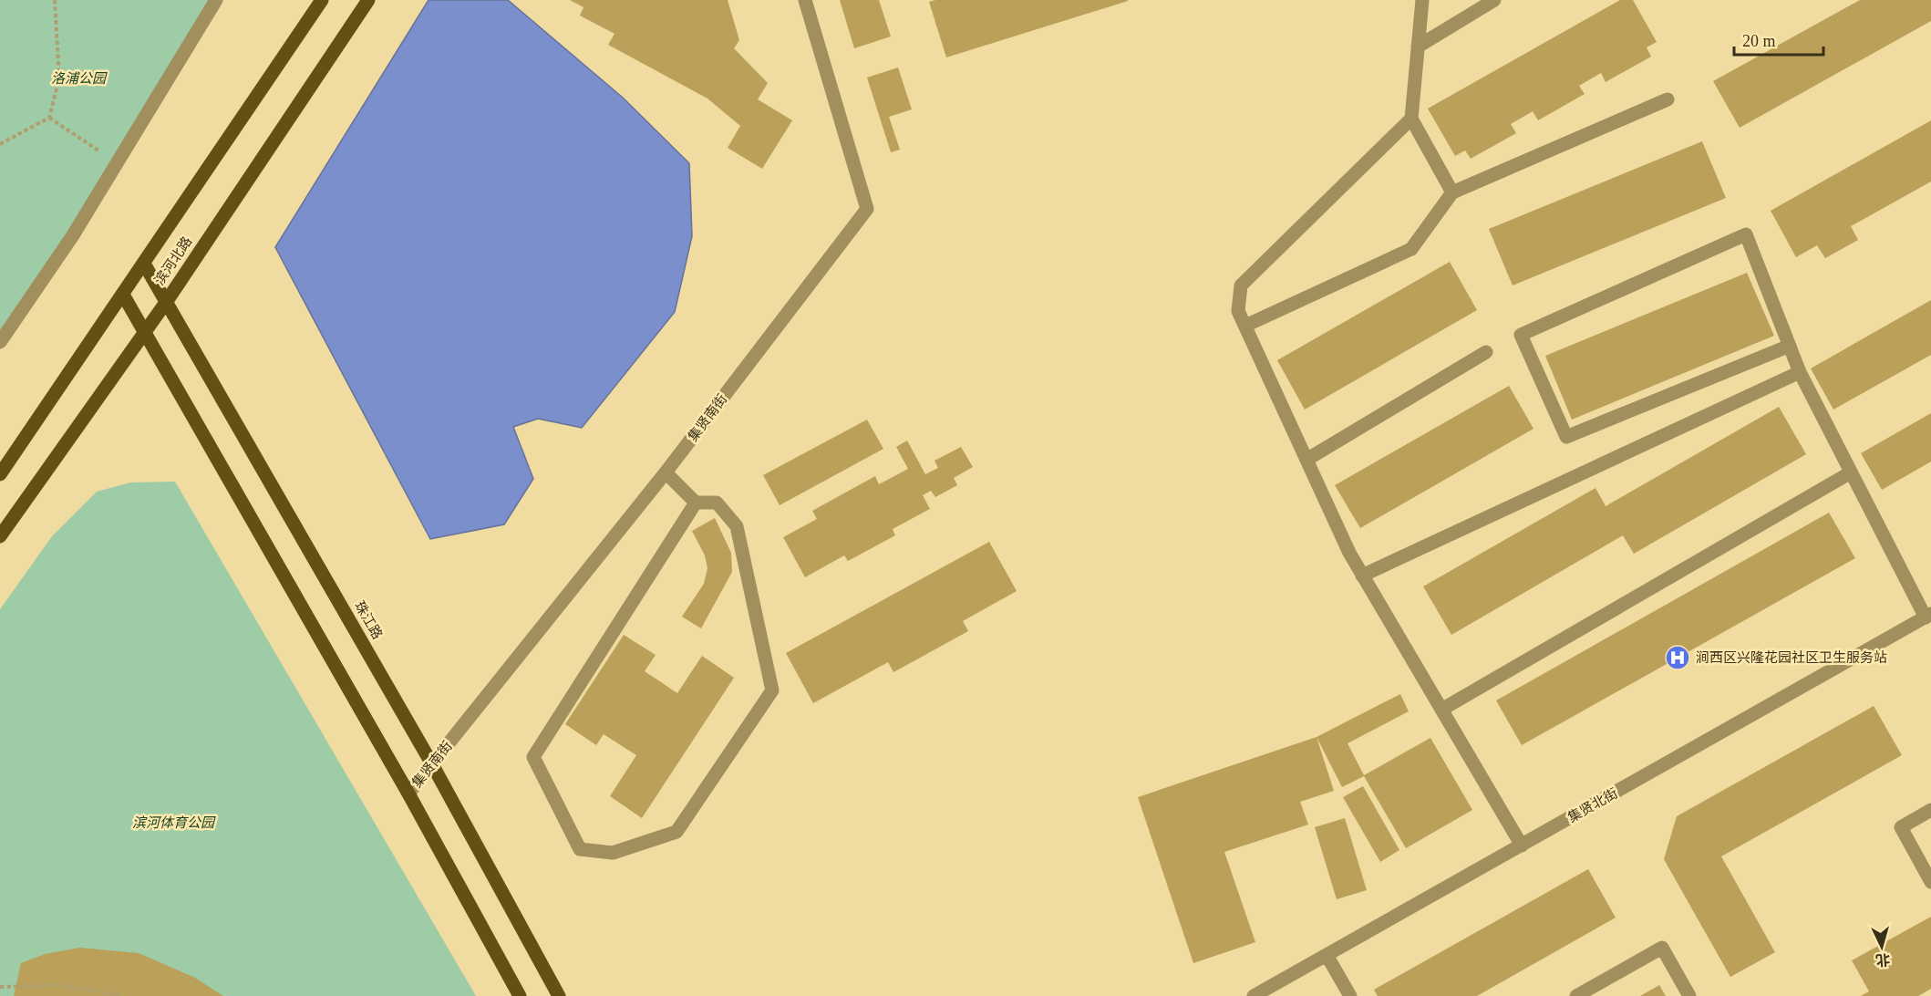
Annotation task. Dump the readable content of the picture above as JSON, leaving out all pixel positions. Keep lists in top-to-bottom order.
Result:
{
  "streets": {
    "main road": ["滨河北路", "珠江路"],
    "street": ["集贤南街", "集贤北街"]
  },
  "crossings": [
    ["滨河北路", "珠江路"],
    ["集贤南街", "珠江路"]
  ],
  "parks": ["洛浦公园", "滨河体育公园"],
  "places": {
    "hospital": ["涧西区兴隆花园社区卫生服务站"]
  },
  "scale_bar": "20 m",
  "north": "bottom"
}
